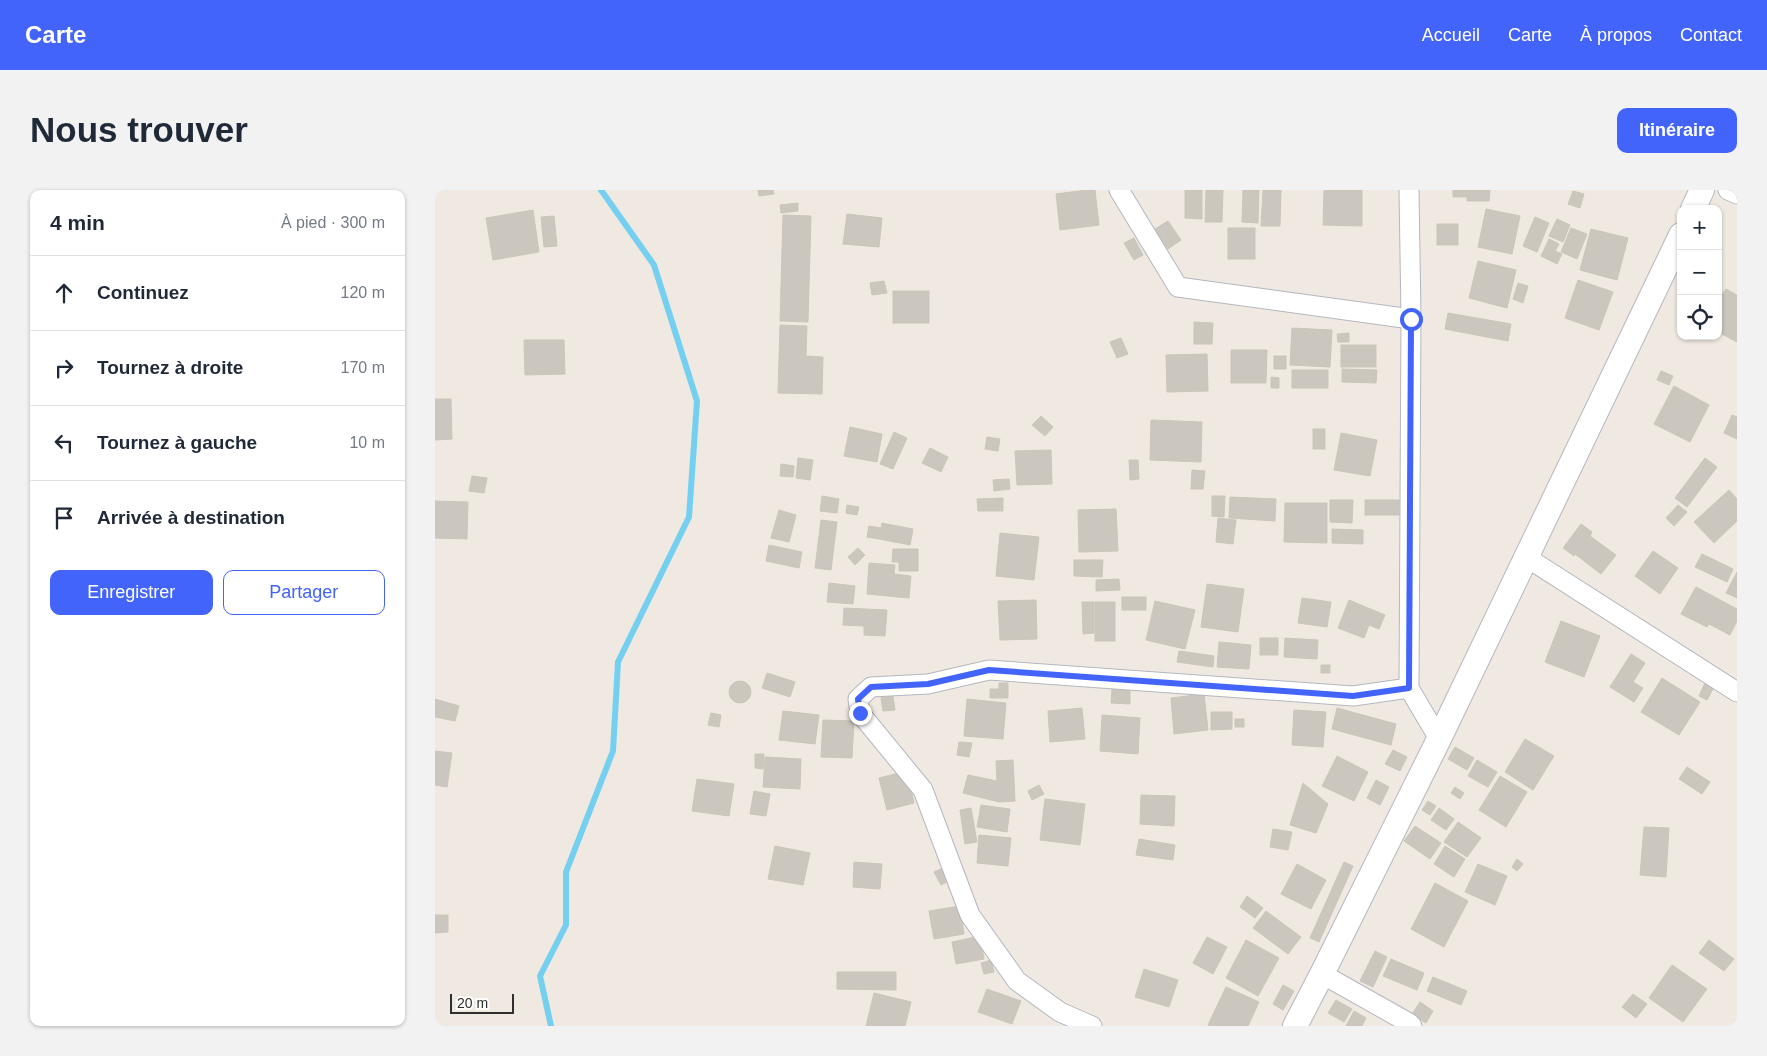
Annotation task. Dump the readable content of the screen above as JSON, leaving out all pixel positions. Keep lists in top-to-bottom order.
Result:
{
  "scale_bar": "20 m",
  "page": {
    "header": "Carte",
    "nav": [
      "Accueil",
      "Carte",
      "À propos",
      "Contact"
    ],
    "buttons": [
      "Itinéraire",
      ["Enregistrer", "Partager"]
    ],
    "title": "Nous trouver",
    "heading": ["4 min", "À pied · 300 m"],
    "map_buttons": ["+", "−"],
    "list": [
      ["Continuez", "120 m"],
      ["Tournez à droite", "170 m"],
      ["Tournez à gauche", "10 m"],
      "Arrivée à destination"
    ],
    "scale": "20 m"
  }
}
